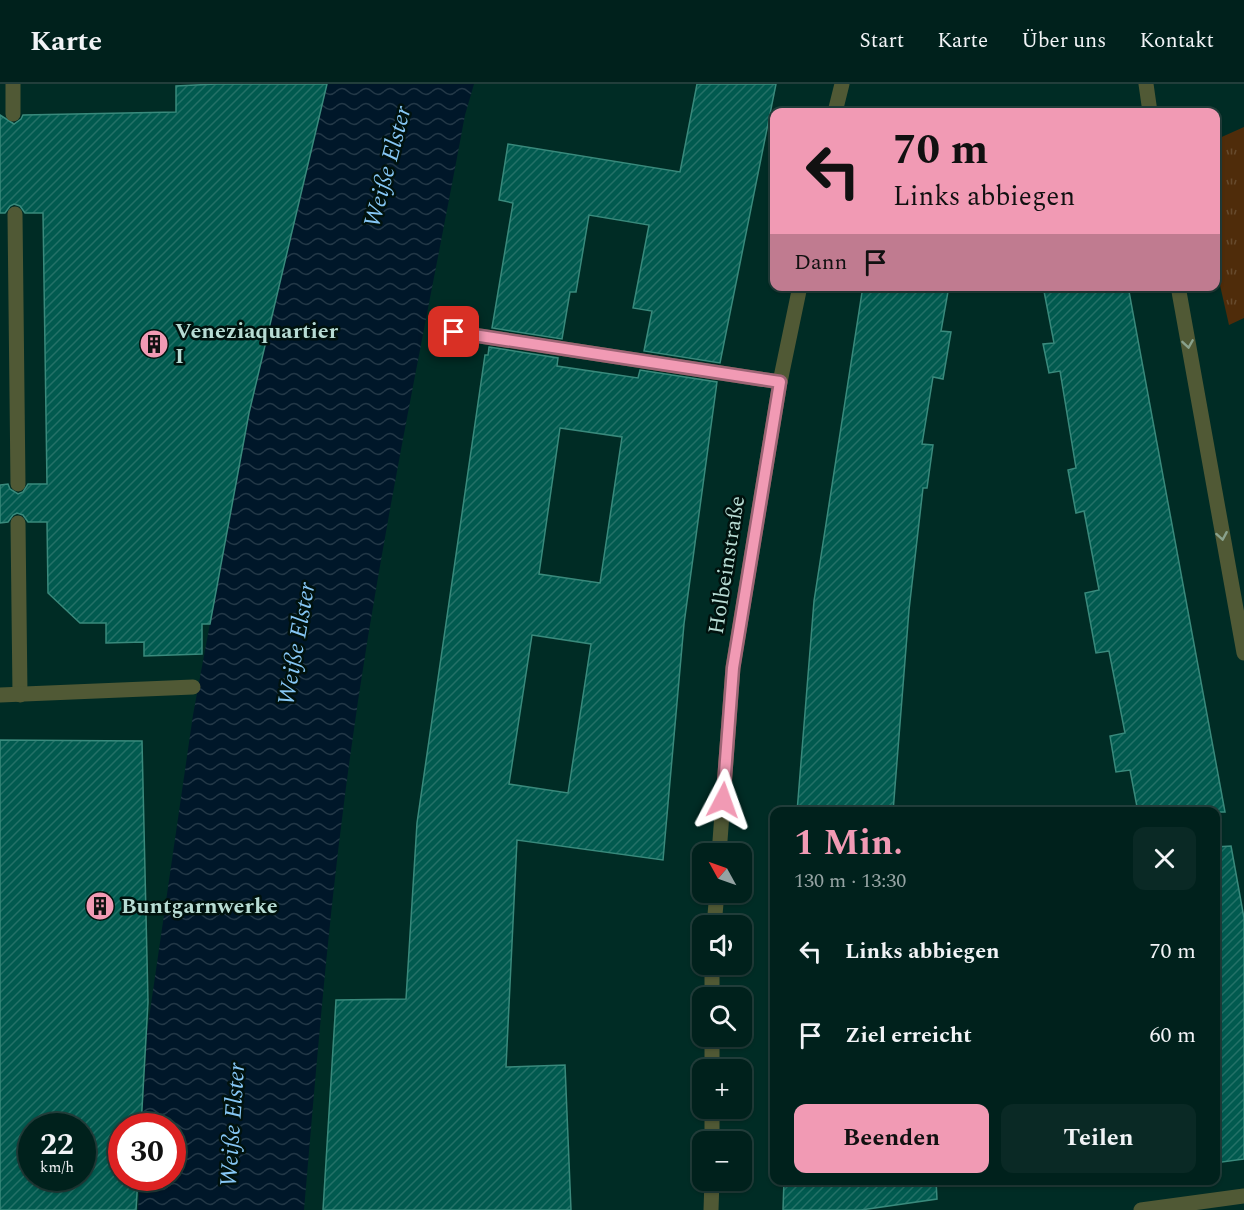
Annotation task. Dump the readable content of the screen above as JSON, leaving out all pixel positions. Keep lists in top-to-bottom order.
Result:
{
  "streets": {
    "street": ["Holbeinstraße"]
  },
  "water": ["Weiße Elster"],
  "places": {
    "building": ["Veneziaquartier I", "Buntgarnwerke"]
  },
  "north": "top left",
  "page": {
    "header": "Karte",
    "nav": [
      "Start",
      "Karte",
      "Über uns",
      "Kontakt"
    ],
    "turn": ["70 m", "Links abbiegen"],
    "then": "Dann",
    "heading": ["1 Min.", "130 m · 13:30"],
    "map_buttons": ["+", "−"],
    "list": [
      {
        "name": "Links abbiegen",
        "value": "70 m"
      },
      {
        "name": "Ziel erreicht",
        "value": "60 m"
      }
    ],
    "buttons": ["Beenden", "Teilen"],
    "speed": "22 km/h",
    "limit": "30"
  }
}
